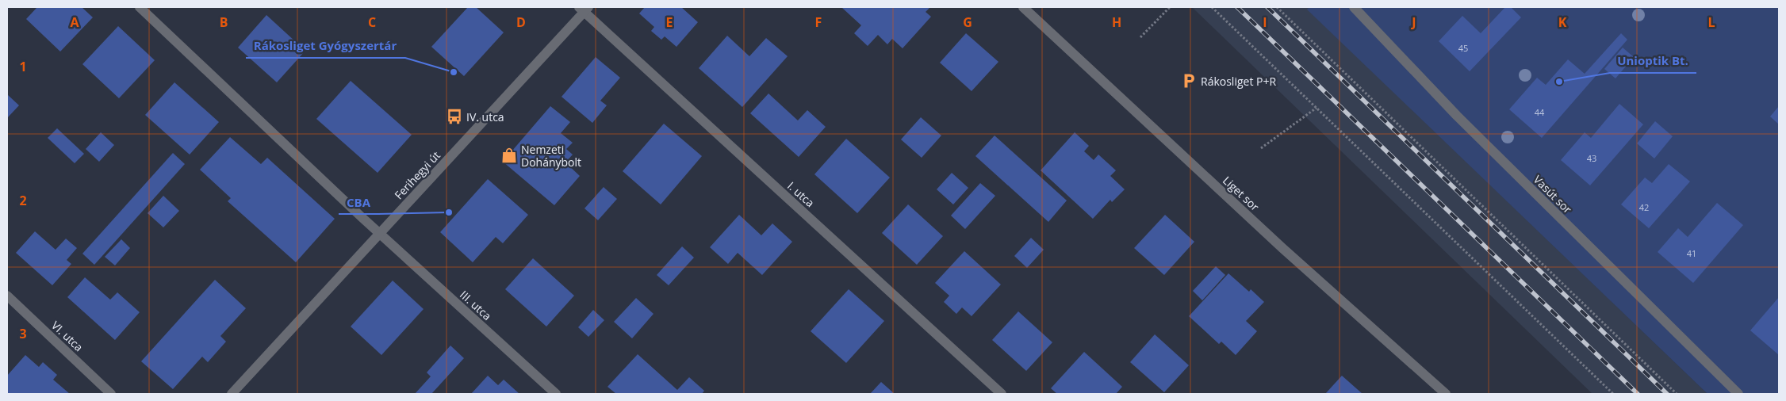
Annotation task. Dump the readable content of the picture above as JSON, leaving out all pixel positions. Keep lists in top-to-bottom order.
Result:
{
  "streets": {
    "street": [
      "Ferihegyi út",
      "Liget sor",
      "I. utca",
      "Vasút sor",
      "III. utca",
      "VI. utca"
    ]
  },
  "crossings": [
    ["Ferihegyi út", "I. utca"],
    ["Ferihegyi út", "III. utca"]
  ],
  "places": {
    "other": ["Rákosliget Gyógyszertár", "Unioptik Bt.", "CBA"],
    "parking": ["Rákosliget P+R"],
    "bus stop": ["IV. utca"],
    "shop": ["Nemzeti Dohánybolt"]
  },
  "house_numbers": [
    "45",
    "44",
    "43",
    "42",
    "41"
  ],
  "grid": {
    "columns": [
      "A",
      "B",
      "C",
      "D",
      "E",
      "F",
      "G",
      "H",
      "I",
      "J",
      "K",
      "L"
    ],
    "rows": ["1", "2", "3"]
  }
}
